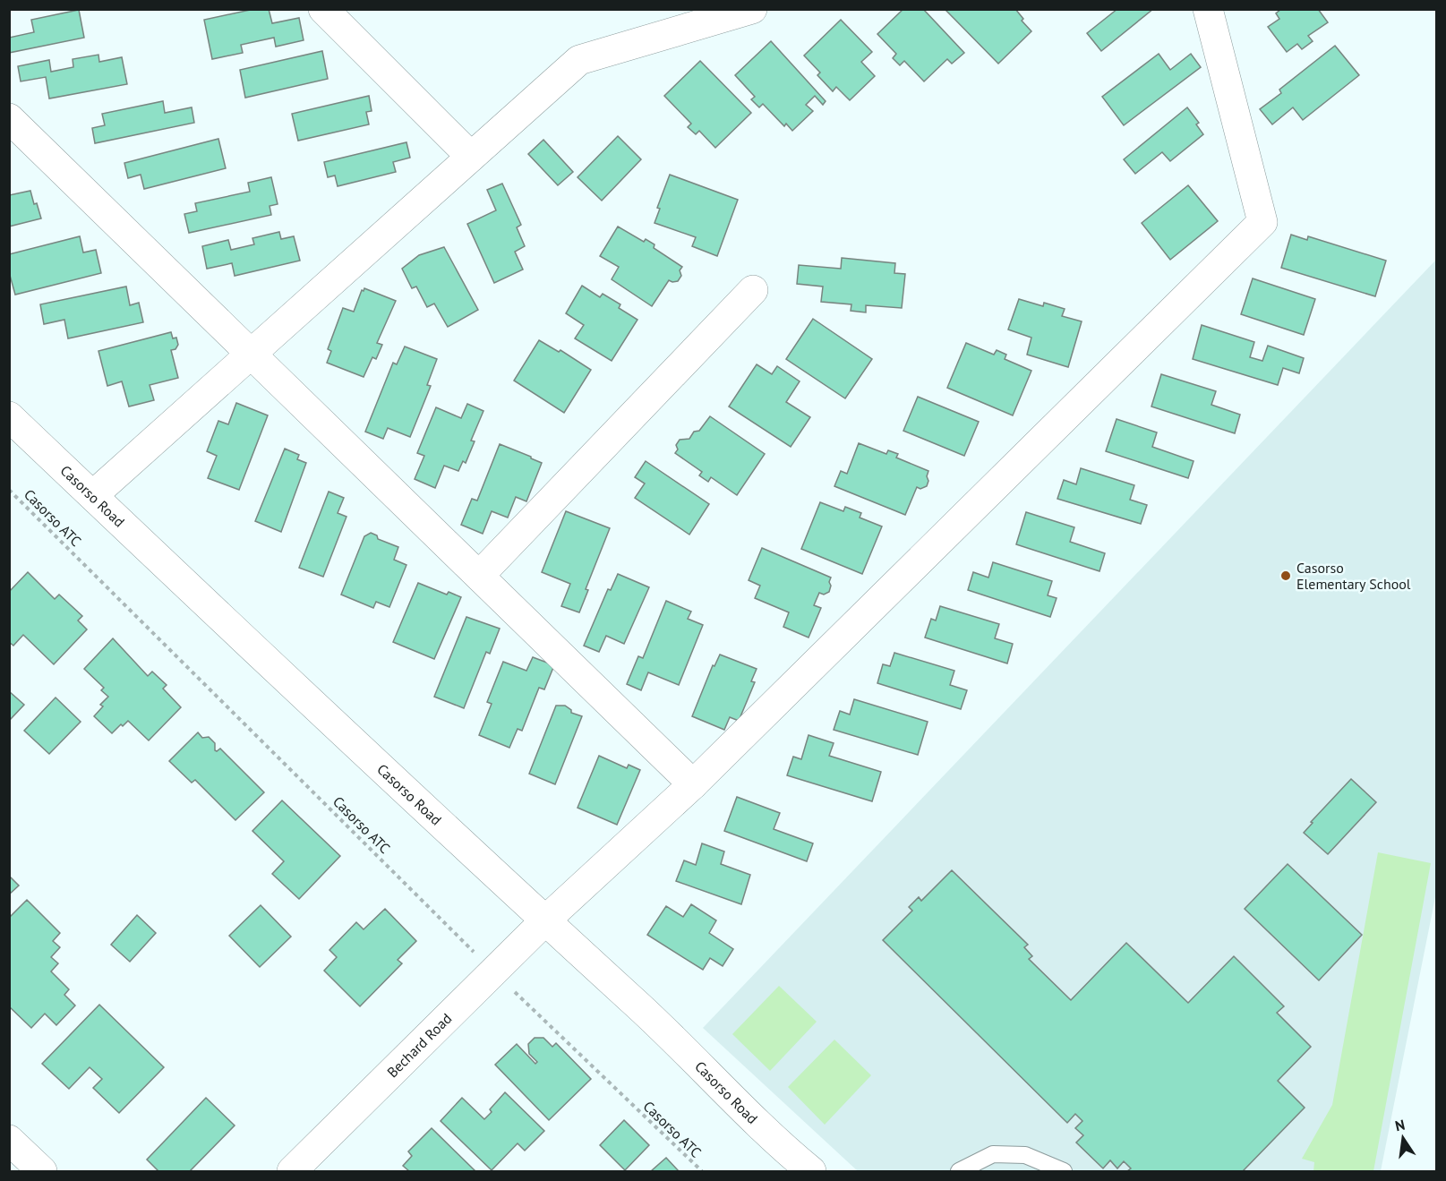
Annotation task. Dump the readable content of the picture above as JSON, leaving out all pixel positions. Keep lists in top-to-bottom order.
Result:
{
  "streets": {
    "street": ["Casorso Road", "Bechard Road"],
    "path": ["Casorso ATC"]
  },
  "crossings": [
    ["Casorso Road", "Bechard Road"],
    ["Casorso ATC", "Bechard Road"]
  ],
  "places": ["Casorso Elementary School"],
  "north": "top"
}
